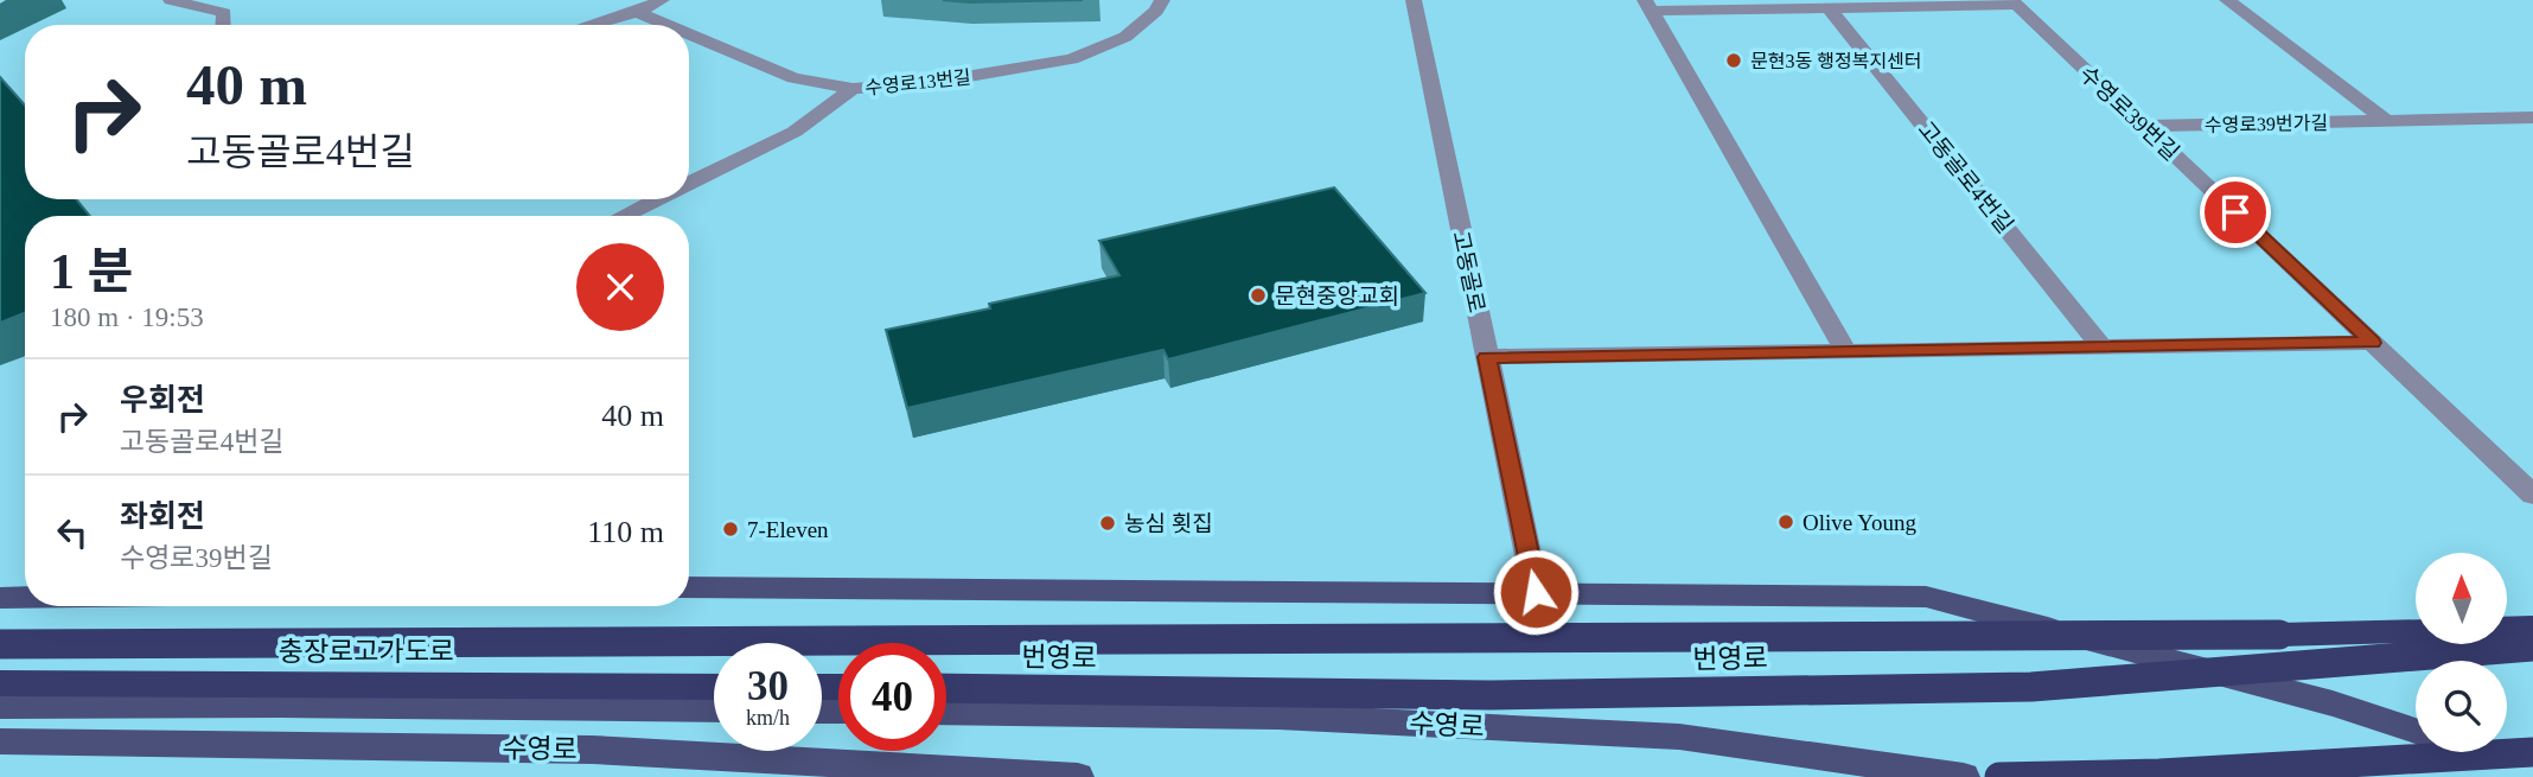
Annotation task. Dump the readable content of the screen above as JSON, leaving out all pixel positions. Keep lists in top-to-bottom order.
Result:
{
  "streets": {
    "highway": ["충장로고가도로", "번영로"],
    "main road": ["수영로"],
    "street": [
      "수영로13번길",
      "수영로39번길",
      "수영로39번가길",
      "고동골로4번길",
      "고동골로"
    ]
  },
  "crossings": [
    ["수영로39번길", "수영로39번가길"],
    ["수영로39번길", "고동골로4번길"]
  ],
  "places": [
    "문현3동 행정복지센터",
    "문현중앙교회",
    "Olive Young",
    "농심 횟집",
    "7-Eleven"
  ],
  "north": "top",
  "page": {
    "turn": ["40 m", "고동골로4번길"],
    "heading": ["1 분", "180 m · 19:53"],
    "list": [
      {
        "name": "우회전",
        "note": "고동골로4번길",
        "value": "40 m"
      },
      {
        "name": "좌회전",
        "note": "수영로39번길",
        "value": "110 m"
      }
    ],
    "speed": "30 km/h",
    "limit": "40"
  }
}
